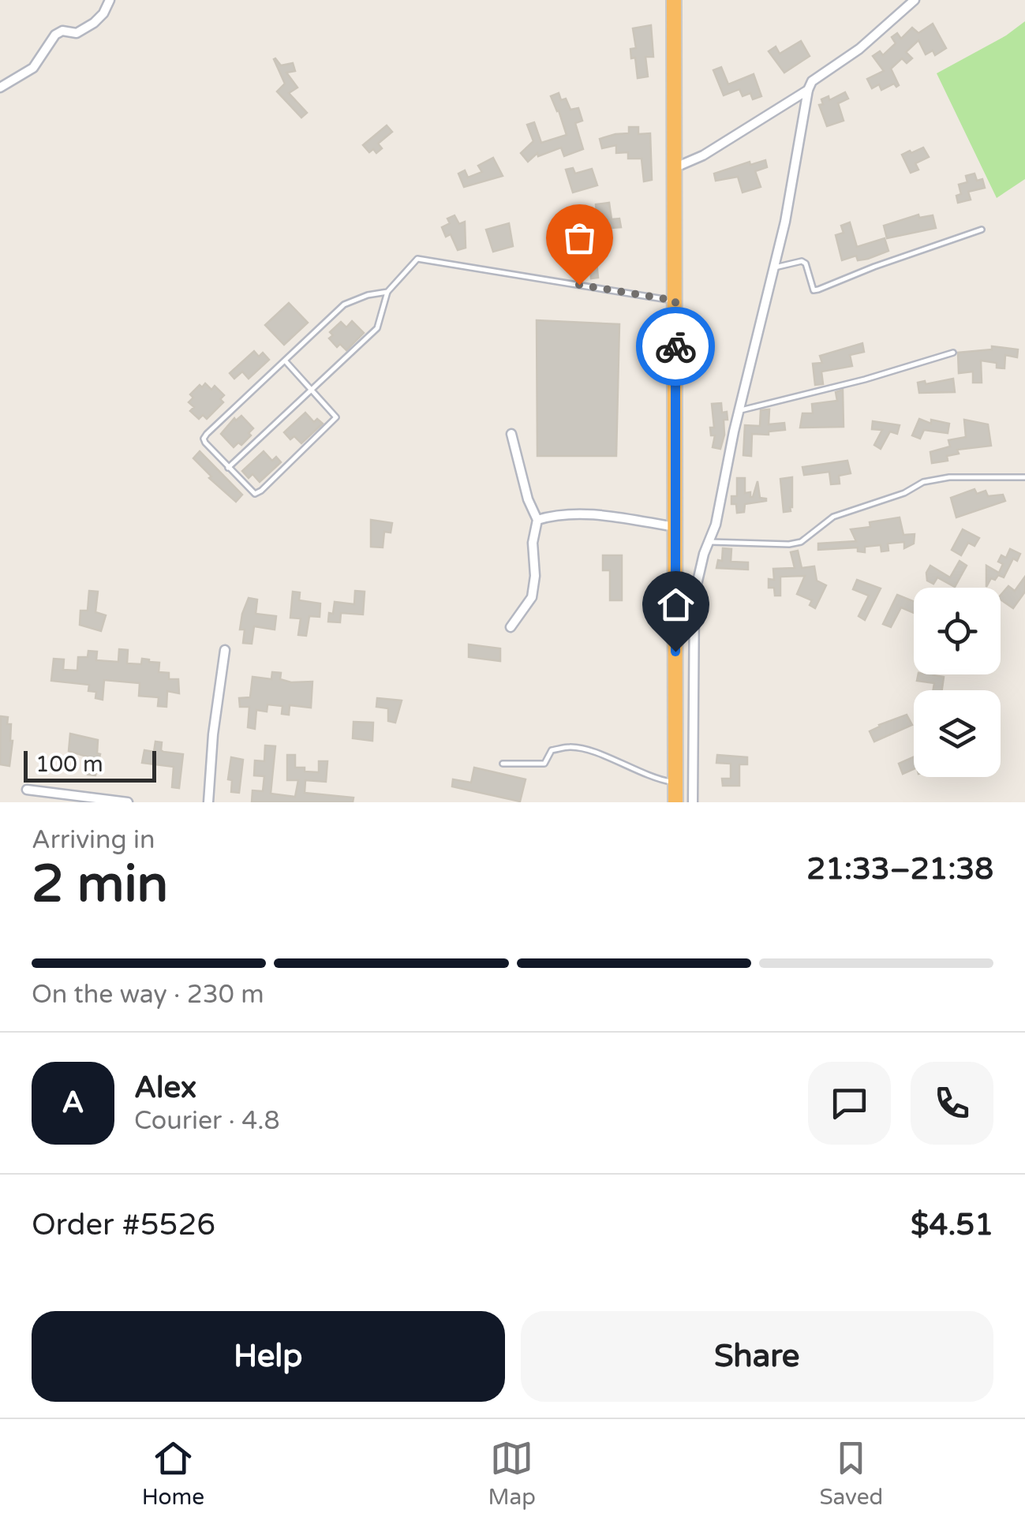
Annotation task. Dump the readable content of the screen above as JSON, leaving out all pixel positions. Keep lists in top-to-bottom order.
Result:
{
  "scale_bar": "100 m",
  "page": {
    "scale": "100 m",
    "heading": ["2 min", "Arriving in", "21:33–21:38"],
    "panel": [
      "Alex",
      "Courier · 4.8",
      "Order #5526",
      "$4.51"
    ],
    "bar": "On the way · 230 m",
    "round": "A",
    "buttons": ["Help", "Share"],
    "tabs": ["Home", "Map", "Saved"]
  }
}
